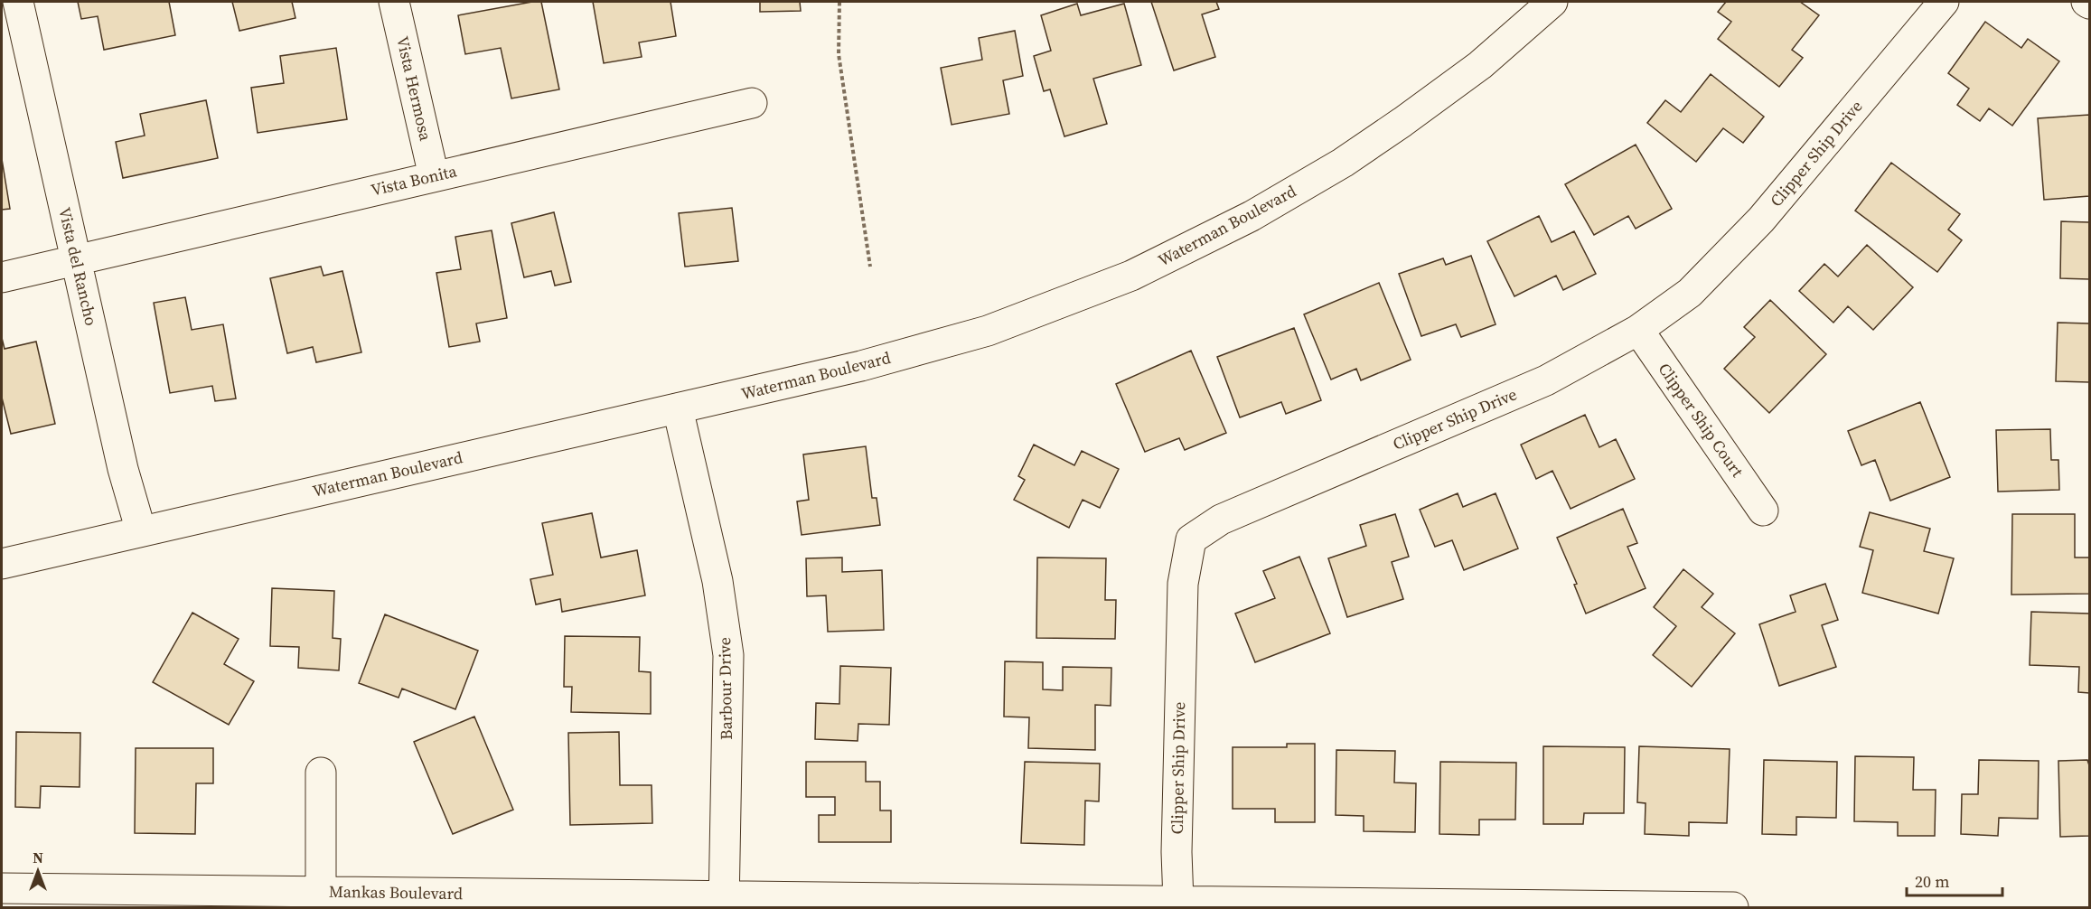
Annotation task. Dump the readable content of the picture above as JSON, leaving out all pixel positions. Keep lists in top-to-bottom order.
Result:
{
  "streets": {
    "street": [
      "Vista Hermosa",
      "Clipper Ship Drive",
      "Vista Bonita",
      "Waterman Boulevard",
      "Vista del Rancho",
      "Clipper Ship Court",
      "Barbour Drive",
      "Mankas Boulevard"
    ]
  },
  "crossings": [
    ["Vista Hermosa", "Vista Bonita"],
    ["Clipper Ship Drive", "Clipper Ship Court"],
    ["Clipper Ship Drive", "Mankas Boulevard"],
    ["Vista Bonita", "Vista del Rancho"],
    ["Waterman Boulevard", "Vista del Rancho"],
    ["Waterman Boulevard", "Barbour Drive"],
    ["Barbour Drive", "Mankas Boulevard"]
  ],
  "scale_bar": "20 m",
  "north": "top"
}
